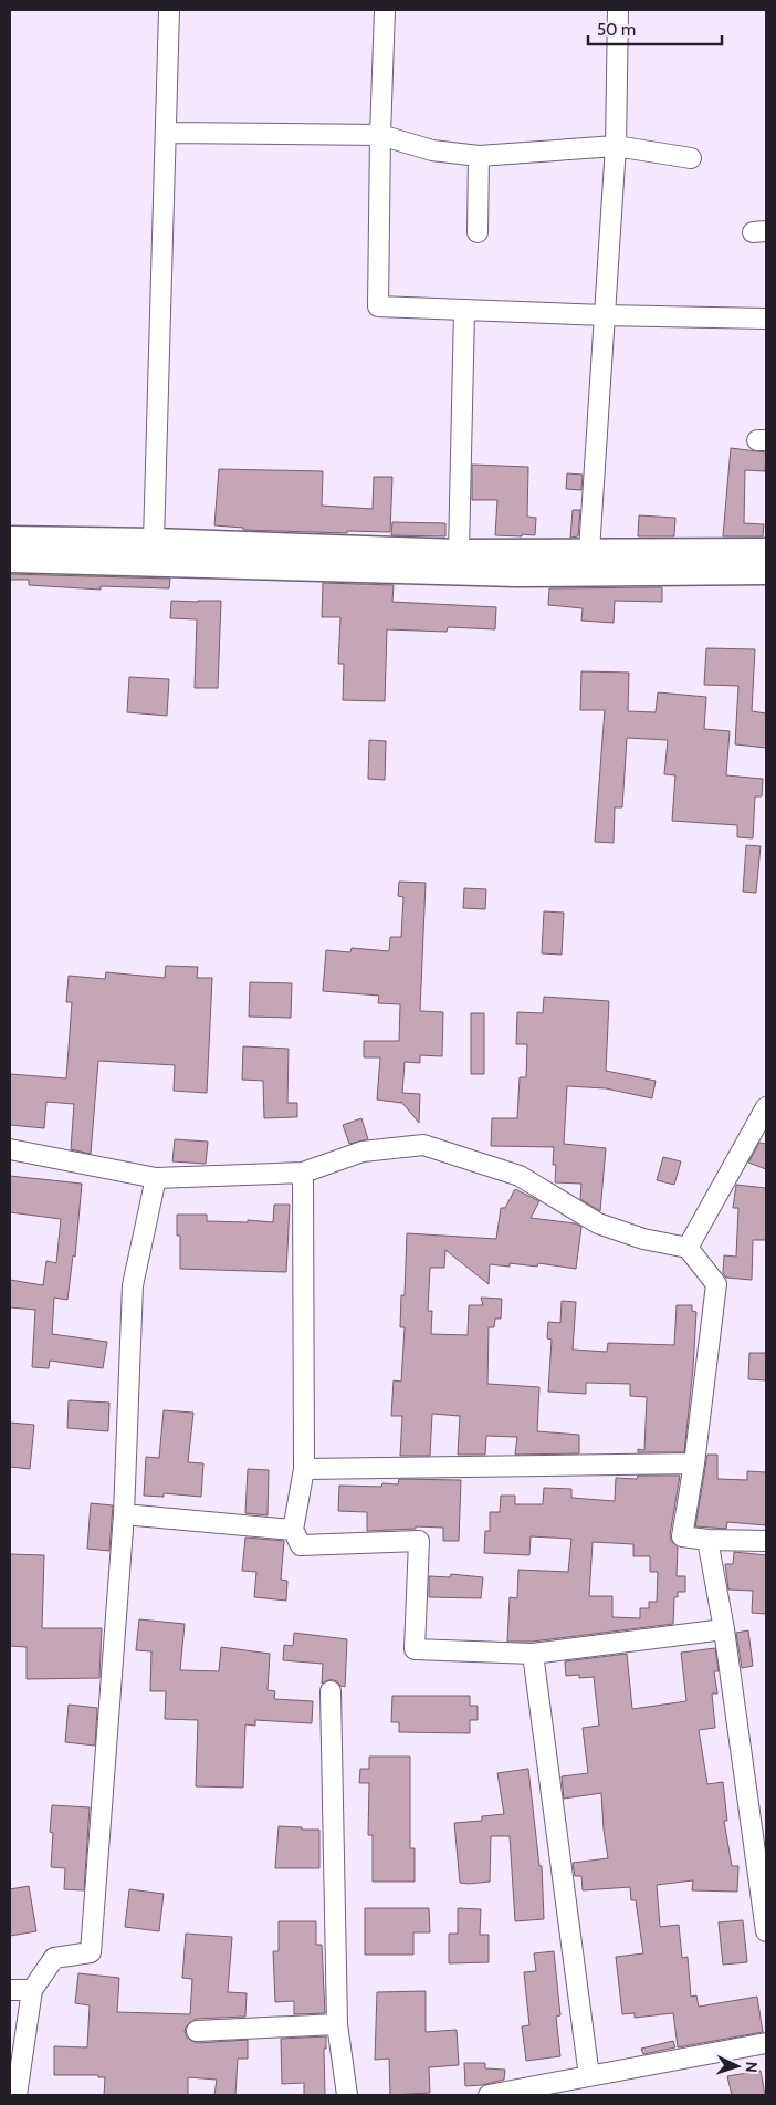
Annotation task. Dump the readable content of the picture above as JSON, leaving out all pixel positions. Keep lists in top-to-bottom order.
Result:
{
  "scale_bar": "50 m",
  "north": "right"
}
